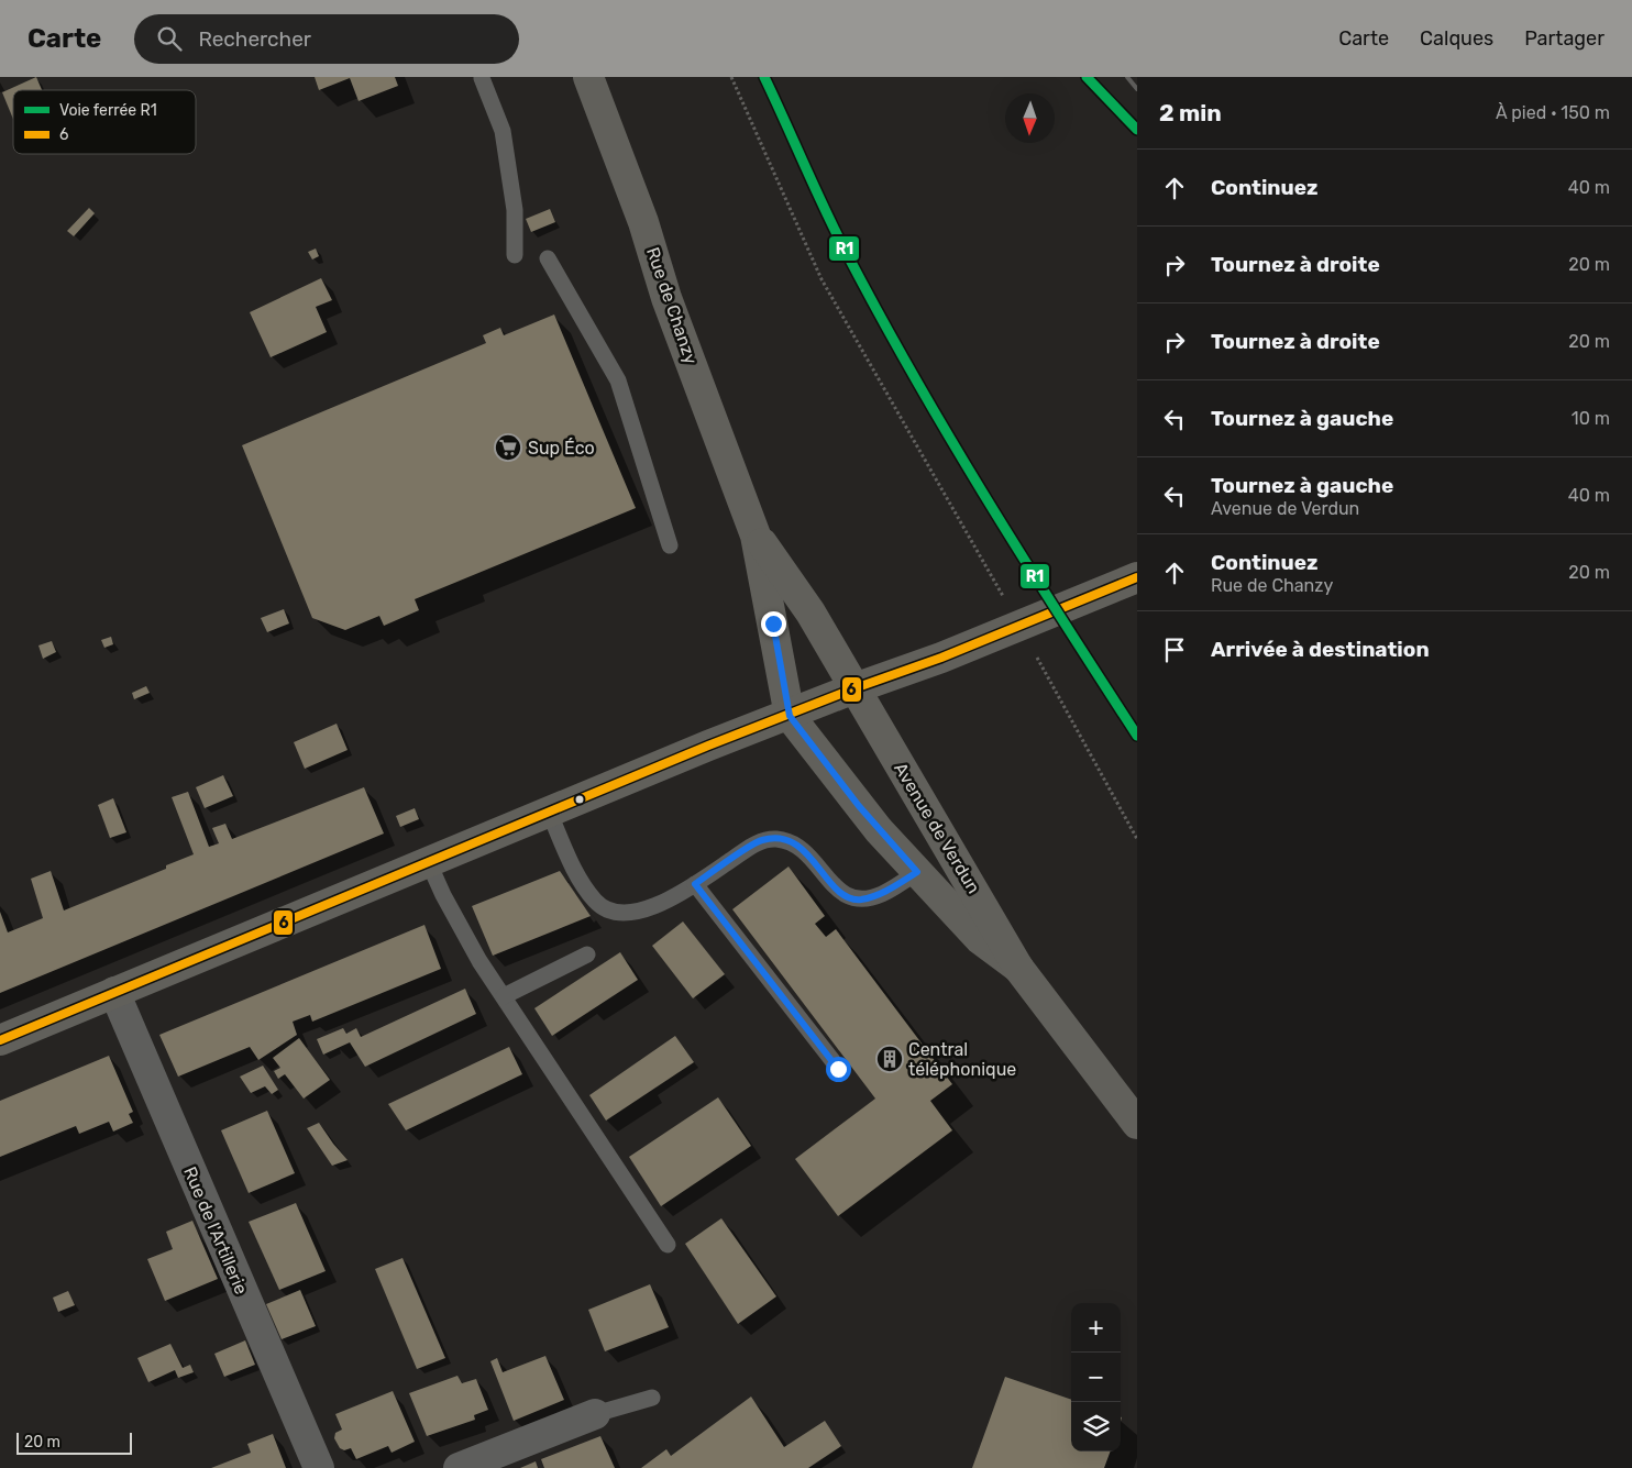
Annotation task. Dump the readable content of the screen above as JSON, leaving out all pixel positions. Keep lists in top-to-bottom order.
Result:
{
  "streets": {
    "main road": ["Rue de Chanzy", "Avenue de Verdun"],
    "street": ["Rue de l'Artillerie"]
  },
  "crossings": [
    ["Rue de Chanzy", "Avenue de Verdun"]
  ],
  "places": {
    "supermarket": ["Sup Éco"],
    "building": ["Central téléphonique"]
  },
  "lines": ["rail line R1", "transit line 6"],
  "legend": ["Voie ferrée R1", "6"],
  "scale_bar": "20 m",
  "north": "bottom",
  "page": {
    "header": "Carte",
    "search": "Rechercher",
    "nav": ["Carte", "Calques", "Partager"],
    "heading": ["2 min", "À pied · 150 m"],
    "list": [
      ["Continuez", "40 m"],
      ["Tournez à droite", "20 m"],
      ["Tournez à droite", "20 m"],
      ["Tournez à gauche", "10 m"],
      ["Tournez à gauche", "Avenue de Verdun", "40 m"],
      ["Continuez", "Rue de Chanzy", "20 m"],
      "Arrivée à destination"
    ],
    "map_buttons": ["+", "−"],
    "scale": "20 m"
  }
}
